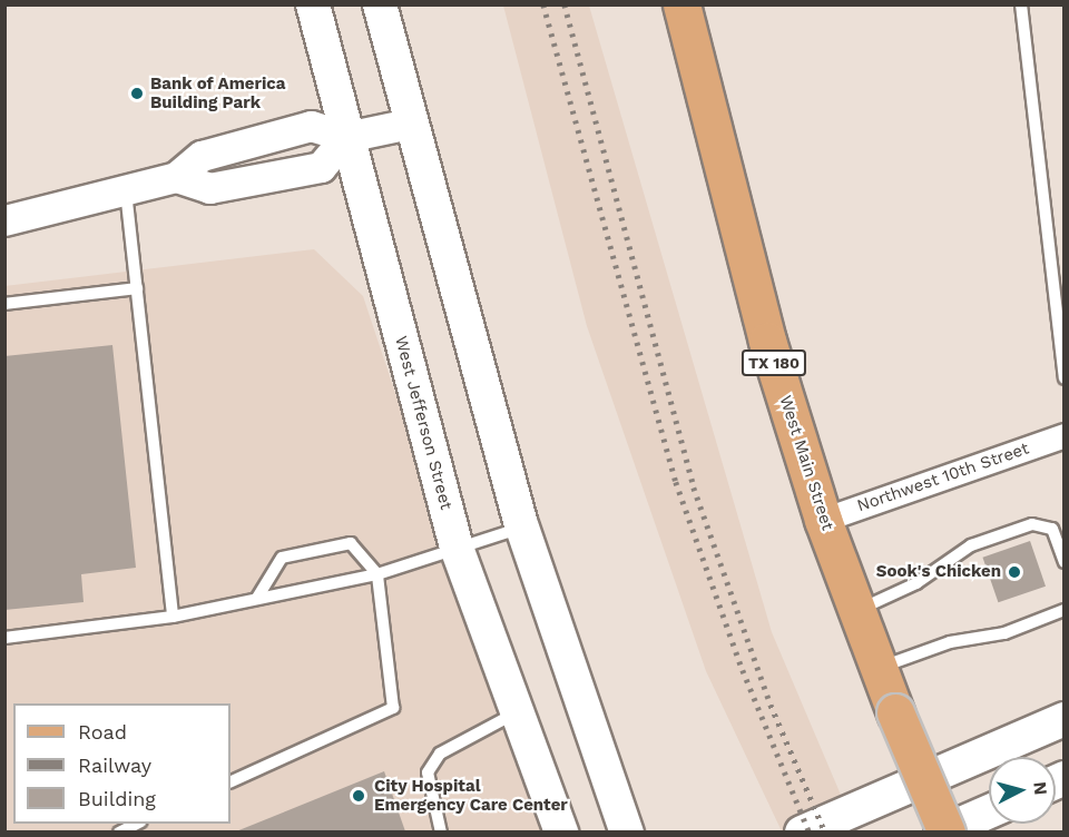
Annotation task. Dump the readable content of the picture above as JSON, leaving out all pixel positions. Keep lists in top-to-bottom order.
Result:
{
  "streets": {
    "main road": ["TX 180", "West Jefferson Street", "West Main Street"],
    "street": ["Northwest 10th Street"]
  },
  "crossings": [
    ["West Main Street", "Northwest 10th Street"]
  ],
  "places": ["Bank of America Building Park", "Sook's Chicken", "City Hospital Emergency Care Center"],
  "legend": ["Road", "Railway", "Building"],
  "north": "right"
}
